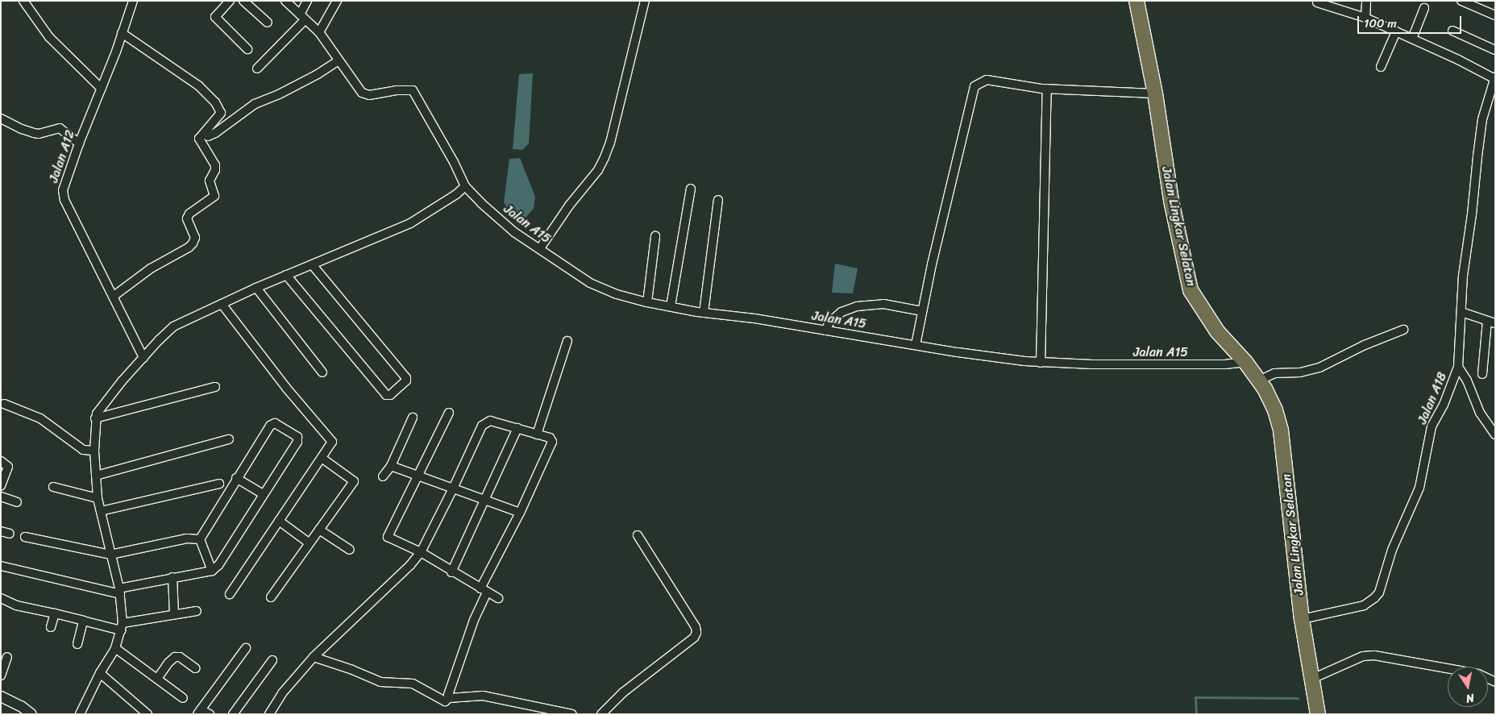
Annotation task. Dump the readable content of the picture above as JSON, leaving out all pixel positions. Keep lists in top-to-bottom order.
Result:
{
  "streets": {
    "highway": ["Jalan Lingkar Selatan"],
    "street": ["Jalan A12", "Jalan A15", "Jalan A18"]
  },
  "crossings": [
    ["Jalan A15", "Jalan Lingkar Selatan"],
    ["Jalan Lingkar Selatan", "Jalan A18"]
  ],
  "scale_bar": "100 m",
  "north": "bottom"
}
